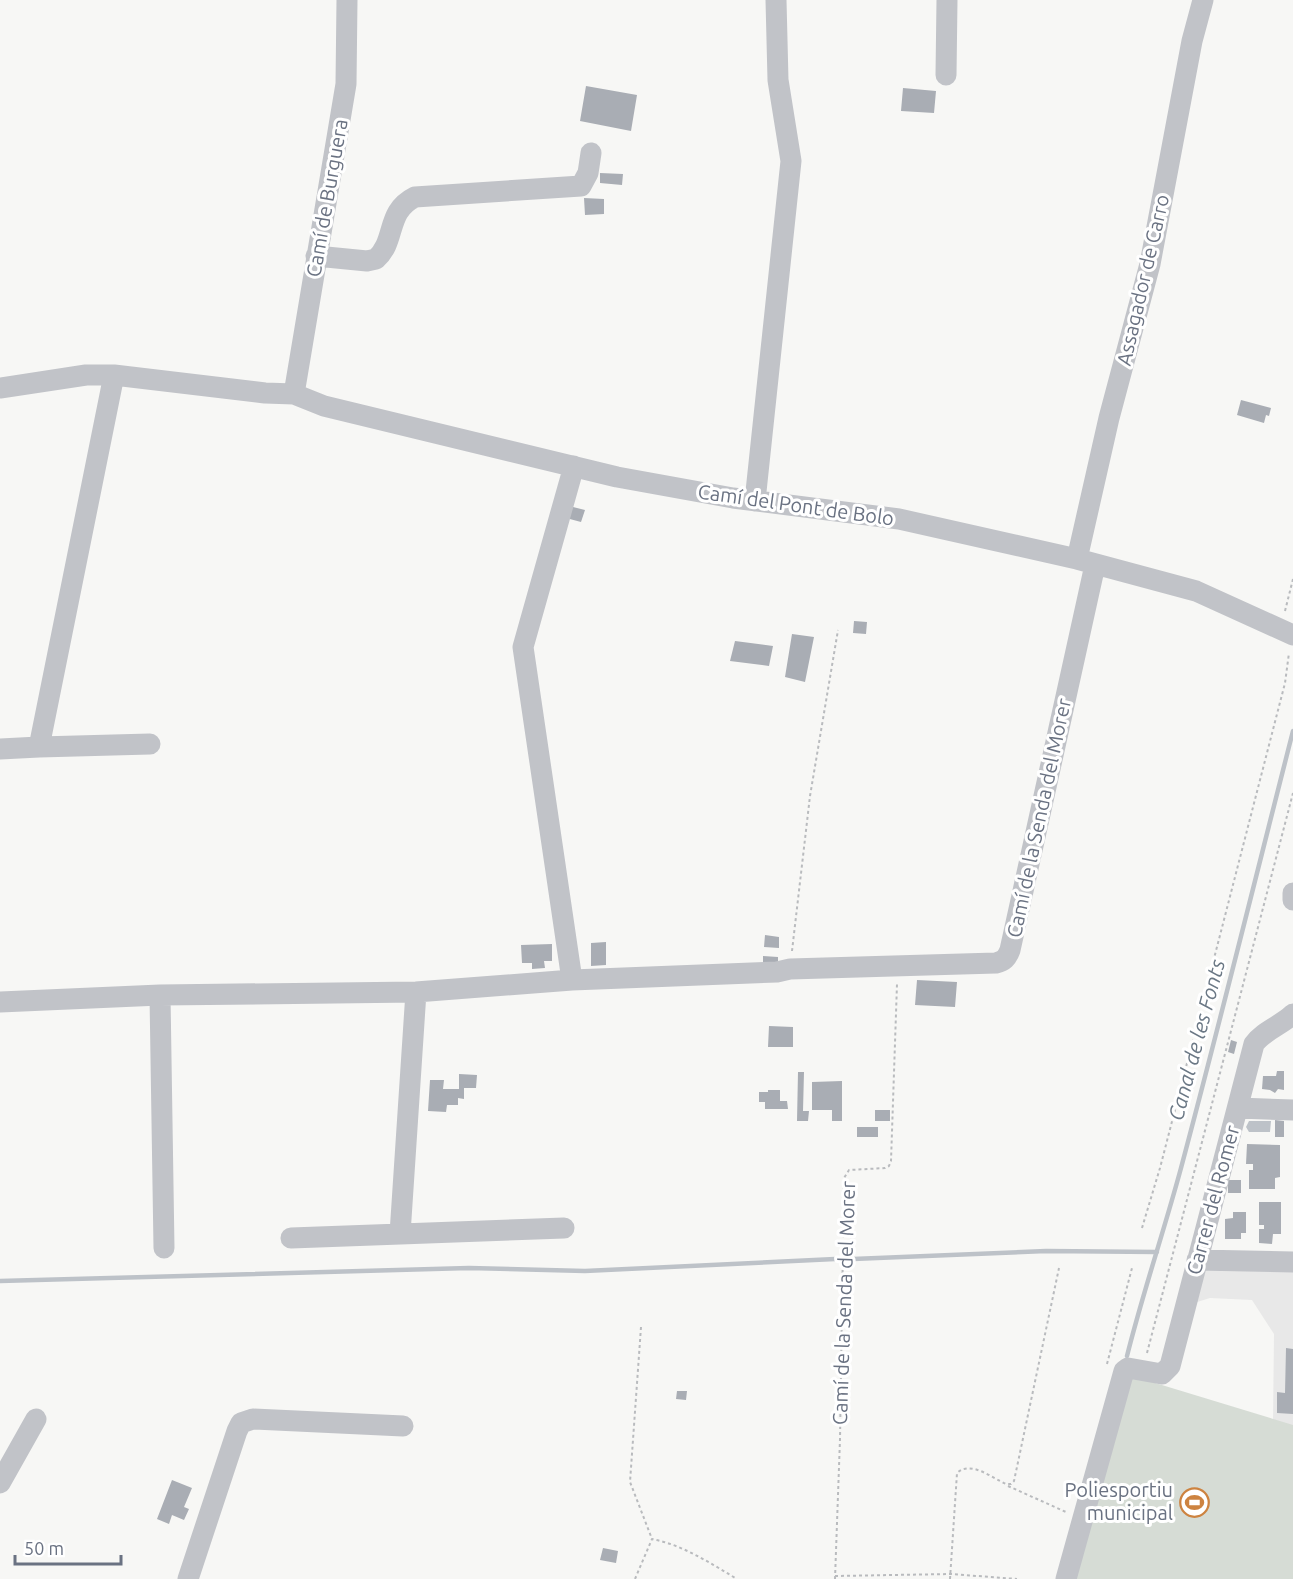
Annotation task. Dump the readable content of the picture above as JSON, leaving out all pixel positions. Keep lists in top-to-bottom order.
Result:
{
  "streets": {
    "street": [
      "Camí de Burguera",
      "Assagador de Carro",
      "Camí del Pont de Bolo",
      "Camí de la Senda del Morer",
      "Carrer del Romer"
    ]
  },
  "crossings": [
    ["Camí de Burguera", "Camí del Pont de Bolo"],
    ["Assagador de Carro", "Camí del Pont de Bolo"],
    ["Assagador de Carro", "Camí de la Senda del Morer"],
    ["Camí del Pont de Bolo", "Camí de la Senda del Morer"]
  ],
  "water": ["Canal de les Fonts"],
  "places": {
    "sports": ["Poliesportiu municipal"]
  },
  "scale_bar": "50 m"
}
